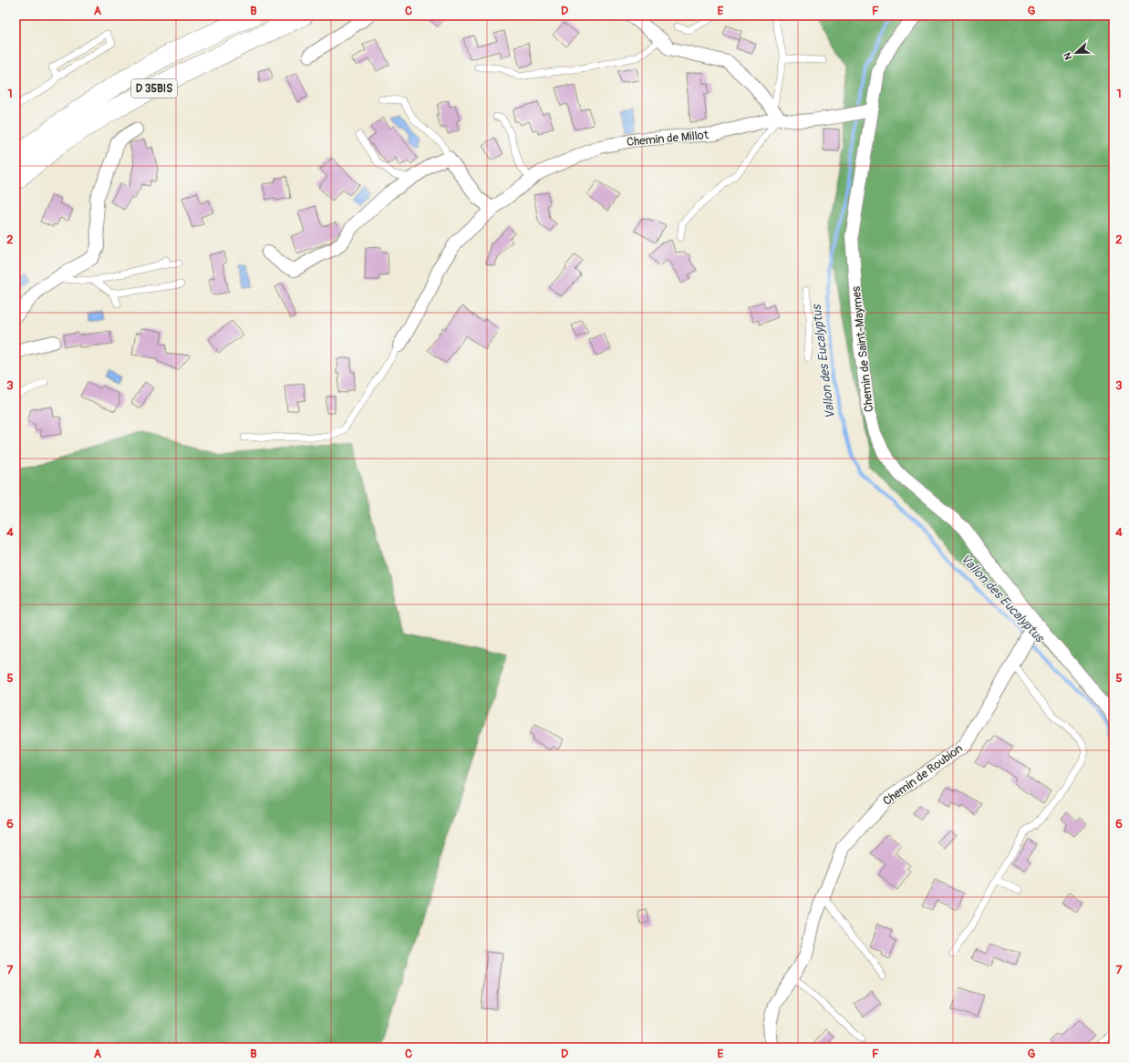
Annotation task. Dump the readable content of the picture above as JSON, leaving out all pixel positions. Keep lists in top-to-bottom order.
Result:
{
  "streets": {
    "main road": ["D 35BIS"],
    "street": ["Chemin de Millot", "Chemin de Saint-Maymes", "Chemin de Roubion"]
  },
  "crossings": [
    ["Chemin de Millot", "Chemin de Saint-Maymes"],
    ["Chemin de Saint-Maymes", "Chemin de Roubion"]
  ],
  "water": ["Vallon des Eucalyptus"],
  "north": "left",
  "grid": {
    "columns": [
      "A",
      "B",
      "C",
      "D",
      "E",
      "F",
      "G"
    ],
    "rows": [
      "1",
      "2",
      "3",
      "4",
      "5",
      "6",
      "7"
    ]
  }
}
